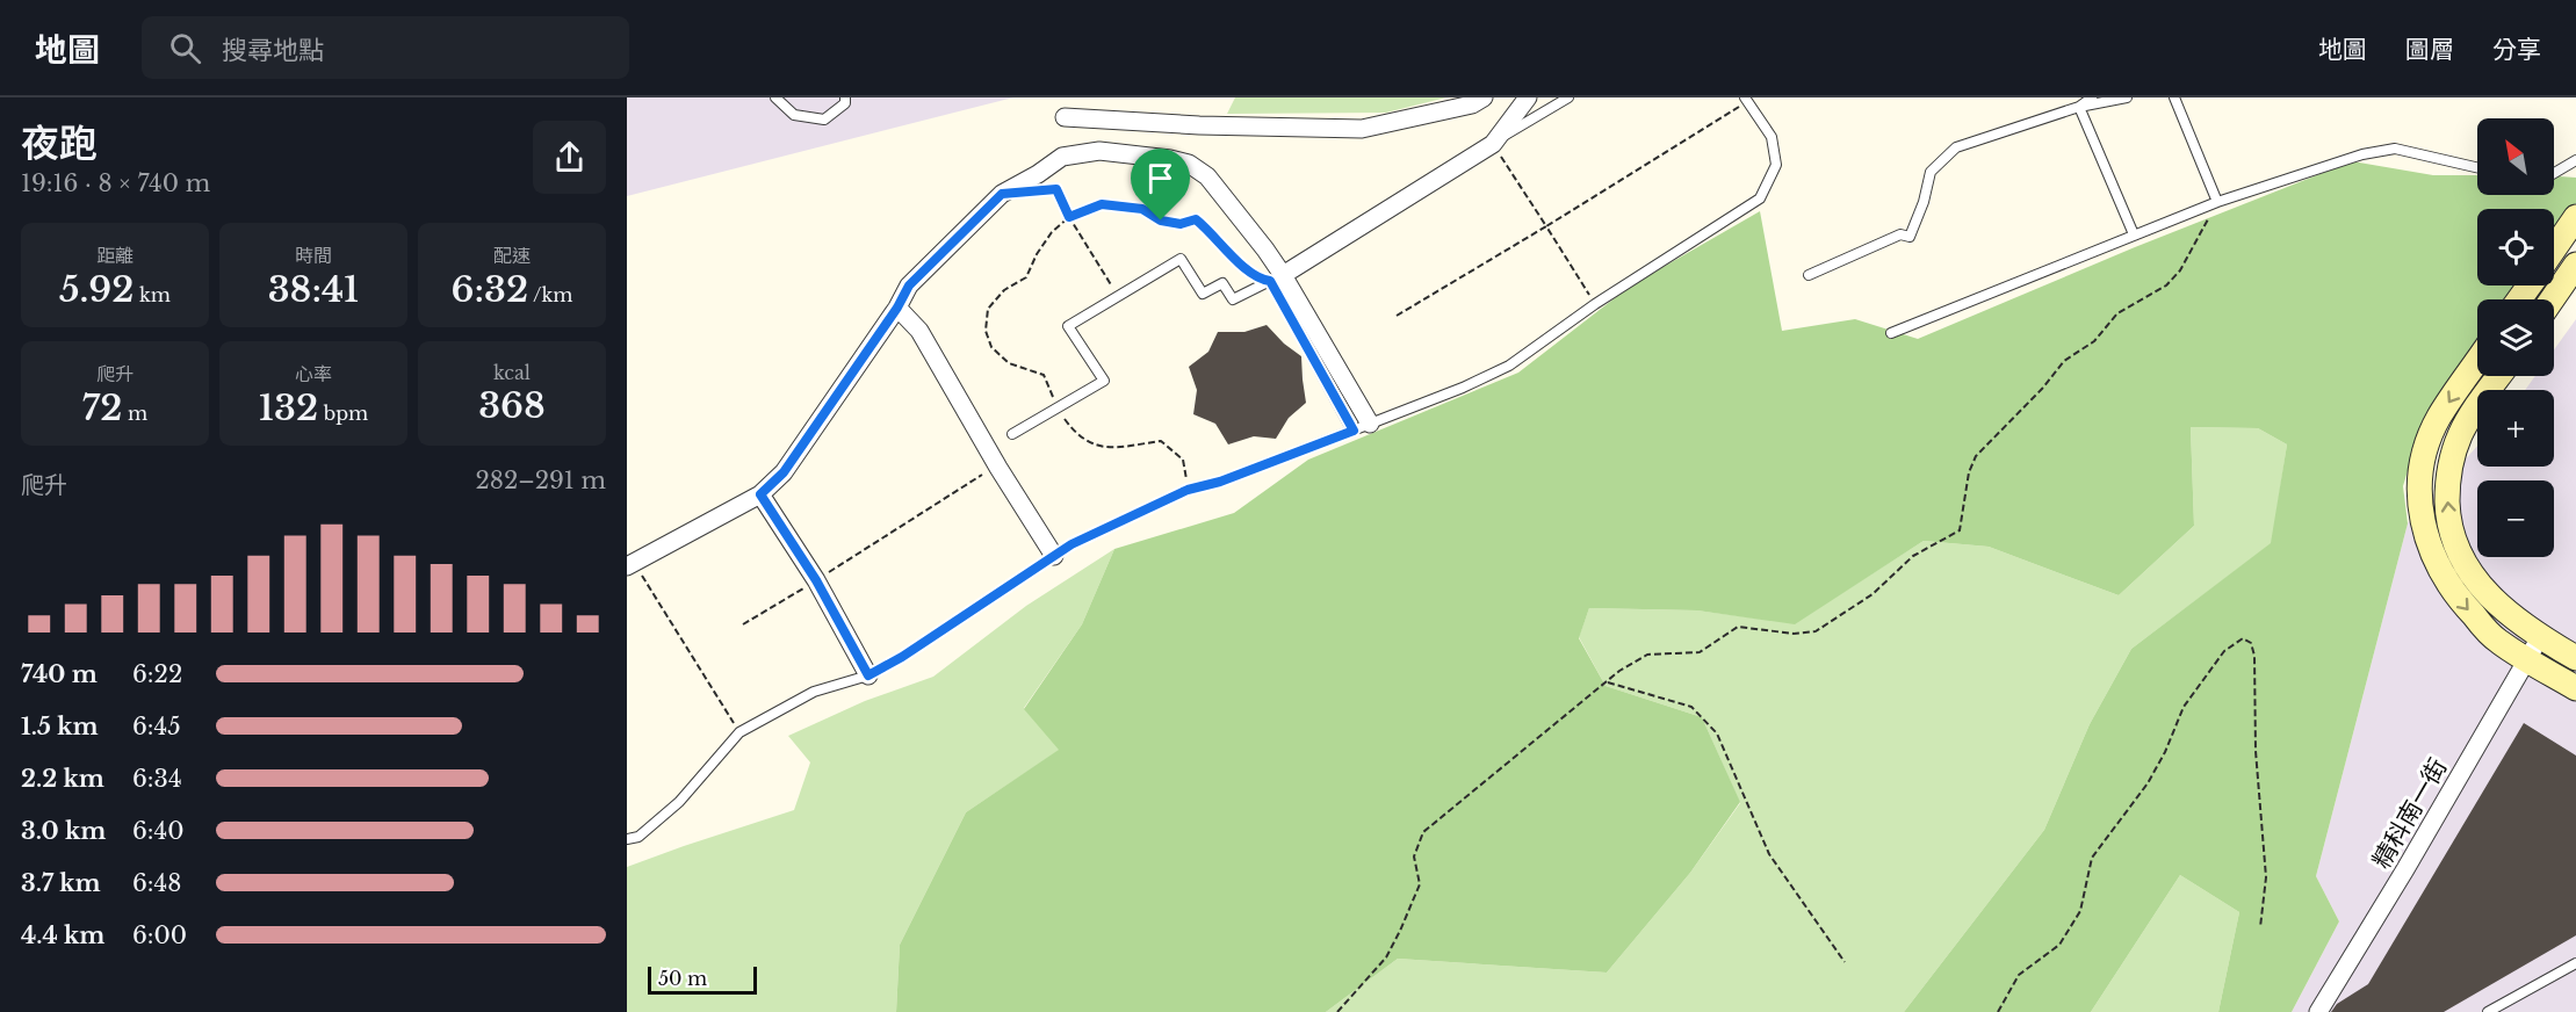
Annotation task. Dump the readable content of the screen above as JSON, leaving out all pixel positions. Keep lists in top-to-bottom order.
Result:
{
  "streets": {
    "street": ["精科南一街"]
  },
  "scale_bar": "50 m",
  "north": "top left",
  "page": {
    "header": "地圖",
    "search": "搜尋地點",
    "nav": ["地圖", "圖層", "分享"],
    "heading": ["夜跑", "19:16 · 8 × 740 m"],
    "map_buttons": ["+", "−"],
    "stats": [
      ["距離", "5.92 km"],
      ["時間", "38:41"],
      ["配速", "6:32 /km"],
      ["爬升", "72 m"],
      ["心率", "132 bpm"],
      ["kcal", "368"]
    ],
    "chart": ["爬升", "282–291 m"],
    "list": [
      {
        "name": "740 m",
        "note": "6:22"
      },
      {
        "name": "1.5 km",
        "note": "6:45"
      },
      {
        "name": "2.2 km",
        "note": "6:34"
      },
      {
        "name": "3.0 km",
        "note": "6:40"
      },
      {
        "name": "3.7 km",
        "note": "6:48"
      },
      {
        "name": "4.4 km",
        "note": "6:00"
      }
    ],
    "scale": "50 m"
  }
}
